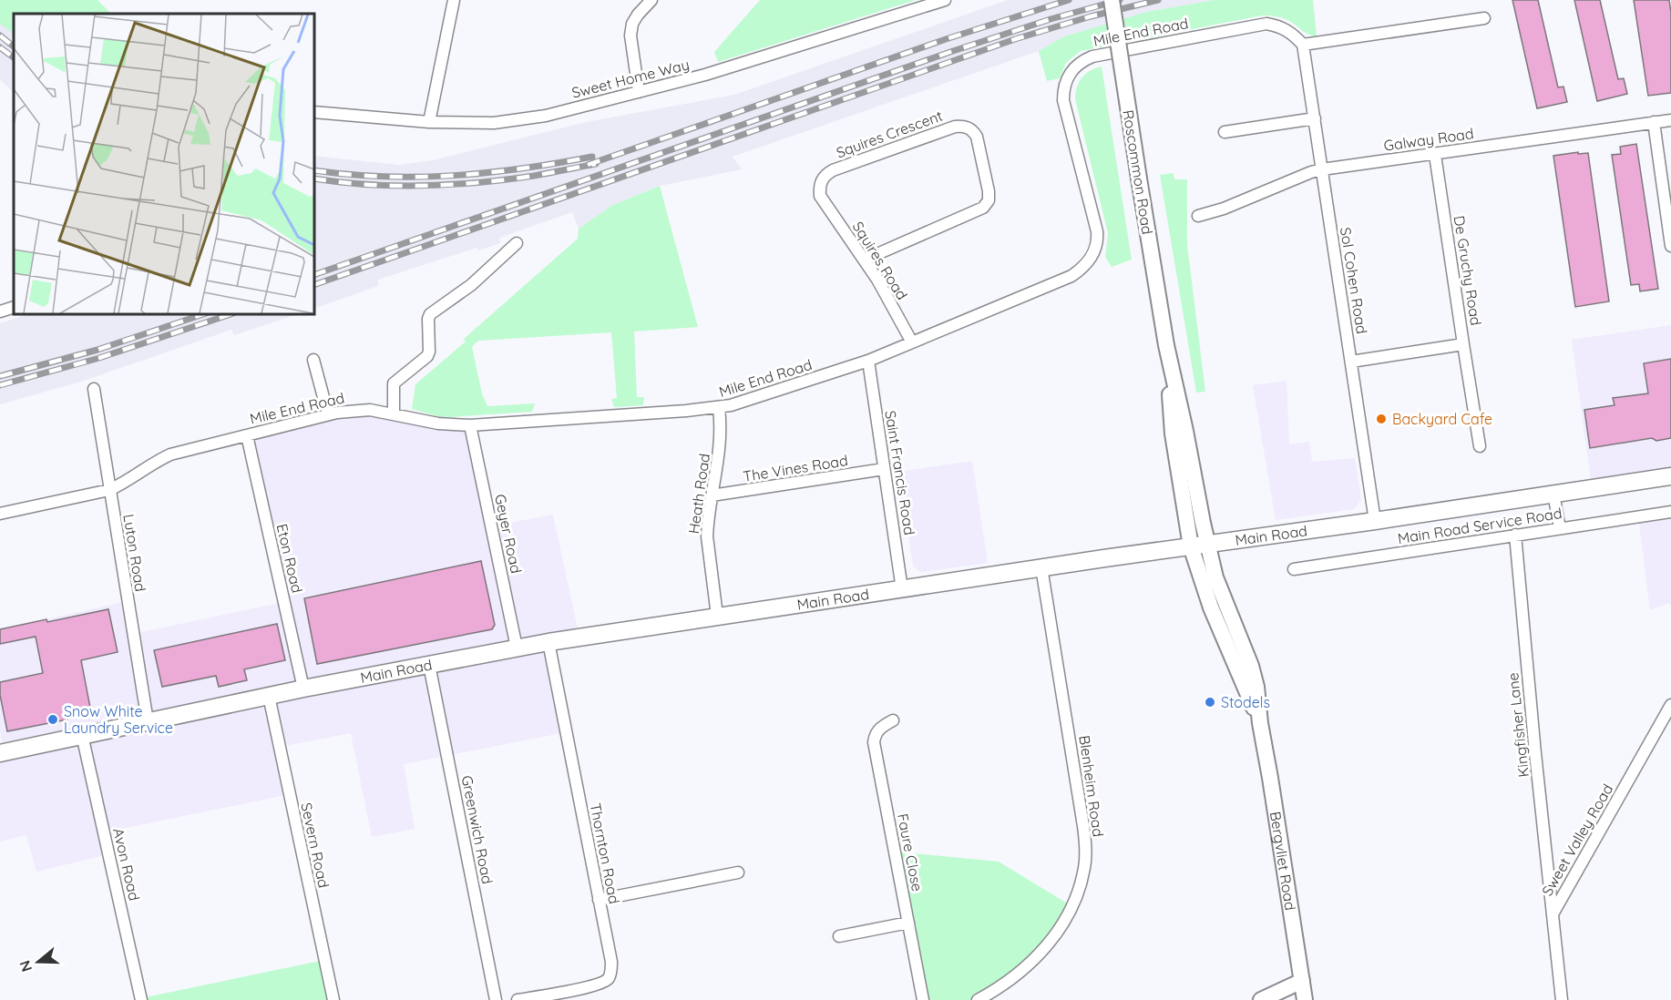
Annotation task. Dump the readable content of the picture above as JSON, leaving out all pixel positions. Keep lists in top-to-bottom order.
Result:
{
  "streets": {
    "main road": ["Main Road"],
    "street": [
      "Mile End Road",
      "Sweet Home Way",
      "Squires Crescent",
      "Galway Road",
      "Roscommon Road",
      "Squires Road",
      "De Gruchy Road",
      "Sol Cohen Road",
      "The Vines Road",
      "Saint Francis Road",
      "Heath Road",
      "Main Road Service Road",
      "Geyer Road",
      "Luton Road",
      "Eton Road",
      "Kingfisher Lane",
      "Blenheim Road",
      "Greenwich Road",
      "Sweet Valley Road",
      "Severn Road",
      "Faure Close",
      "Thornton Road",
      "Bergvliet Road",
      "Avon Road"
    ]
  },
  "crossings": [
    ["Mile End Road", "Squires Road"],
    ["Mile End Road", "Sol Cohen Road"],
    ["Mile End Road", "Saint Francis Road"],
    ["Mile End Road", "Heath Road"],
    ["Mile End Road", "Geyer Road"],
    ["Mile End Road", "Luton Road"],
    ["Mile End Road", "Eton Road"],
    ["Squires Crescent", "Squires Road"],
    ["Galway Road", "De Gruchy Road"],
    ["Galway Road", "Sol Cohen Road"],
    ["Roscommon Road", "Main Road"],
    ["Roscommon Road", "Bergvliet Road"],
    ["De Gruchy Road", "Sol Cohen Road"],
    ["Sol Cohen Road", "Main Road"],
    ["The Vines Road", "Saint Francis Road"],
    ["The Vines Road", "Heath Road"],
    ["Saint Francis Road", "Main Road"],
    ["Heath Road", "Main Road"],
    ["Main Road Service Road", "Kingfisher Lane"],
    ["Geyer Road", "Main Road"],
    ["Main Road", "Luton Road"],
    ["Main Road", "Eton Road"],
    ["Main Road", "Blenheim Road"],
    ["Main Road", "Greenwich Road"],
    ["Main Road", "Severn Road"],
    ["Main Road", "Thornton Road"],
    ["Main Road", "Bergvliet Road"],
    ["Main Road", "Avon Road"],
    ["Kingfisher Lane", "Sweet Valley Road"]
  ],
  "places": ["Backyard Cafe", "Stodels", "Snow White Laundry Service"],
  "north": "left"
}
